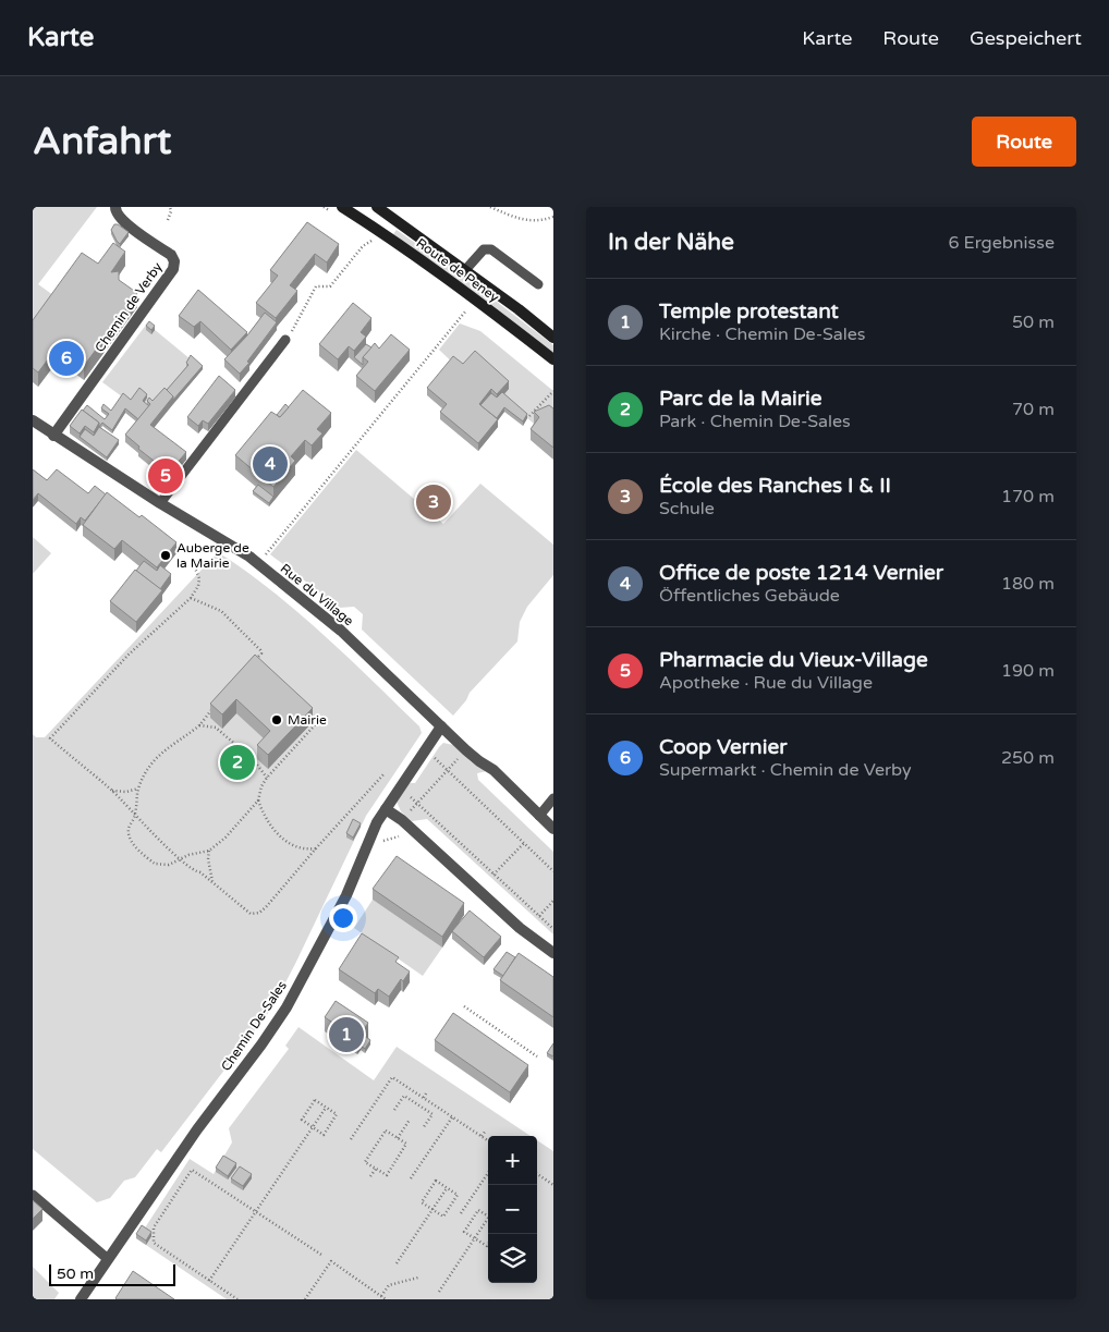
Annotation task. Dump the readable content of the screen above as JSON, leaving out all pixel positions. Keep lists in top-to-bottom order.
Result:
{
  "streets": {
    "main road": ["Route de Peney"],
    "street": ["Chemin de Verby", "Rue du Village", "Chemin De-Sales"]
  },
  "crossings": [
    ["Chemin de Verby", "Rue du Village"],
    ["Rue du Village", "Chemin De-Sales"]
  ],
  "places": ["Auberge de la Mairie", "Mairie"],
  "scale_bar": "50 m",
  "page": {
    "header": "Karte",
    "nav": ["Karte", "Route", "Gespeichert"],
    "buttons": "Route",
    "title": "Anfahrt",
    "heading": ["In der Nähe", "6 Ergebnisse"],
    "list": [
      {
        "mark": "1",
        "name": "Temple protestant",
        "note": "Kirche · Chemin De-Sales",
        "value": "50 m"
      },
      {
        "mark": "2",
        "name": "Parc de la Mairie",
        "note": "Park · Chemin De-Sales",
        "value": "70 m"
      },
      {
        "mark": "3",
        "name": "École des Ranches I & II",
        "note": "Schule",
        "value": "170 m"
      },
      {
        "mark": "4",
        "name": "Office de poste 1214 Vernier",
        "note": "Öffentliches Gebäude",
        "value": "180 m"
      },
      {
        "mark": "5",
        "name": "Pharmacie du Vieux-Village",
        "note": "Apotheke · Rue du Village",
        "value": "190 m"
      },
      {
        "mark": "6",
        "name": "Coop Vernier",
        "note": "Supermarkt · Chemin de Verby",
        "value": "250 m"
      }
    ],
    "pins": [
      "6",
      "4",
      "5",
      "3",
      "2",
      "1"
    ],
    "map_buttons": ["+", "−"],
    "scale": "50 m"
  }
}
